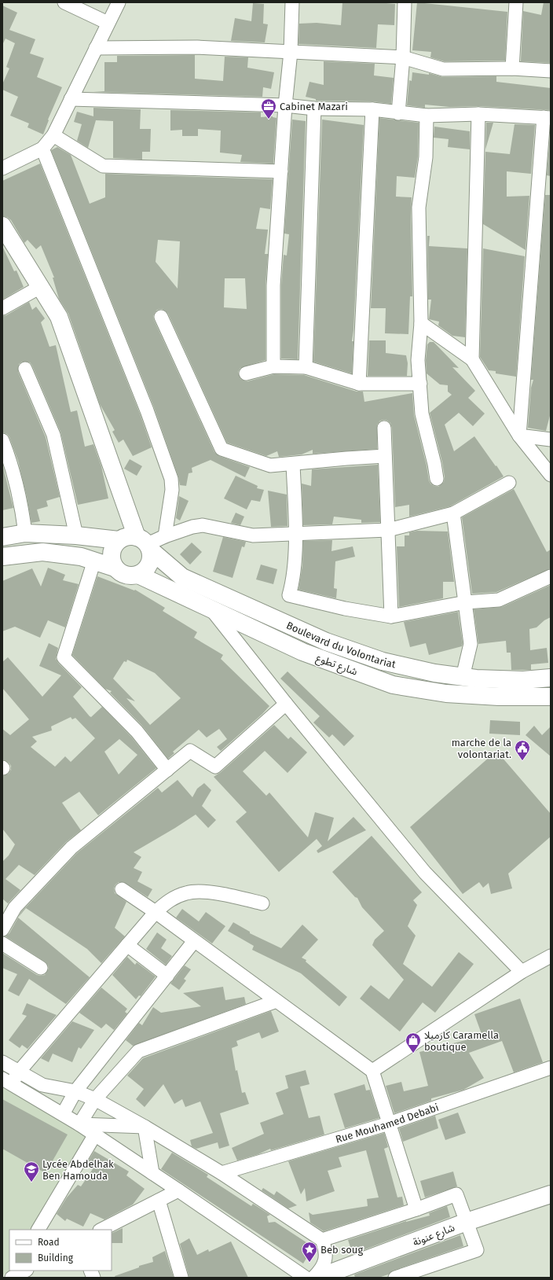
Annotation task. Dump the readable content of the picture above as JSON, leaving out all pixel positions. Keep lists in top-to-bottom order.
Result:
{
  "streets": {
    "main road": ["Boulevard du Volontariat", "شارع تطوع", "شارع عنونة"],
    "street": ["Rue Mouhamed Debabi"]
  },
  "crossings": [
    ["Boulevard du Volontariat", "شارع تطوع"]
  ],
  "places": {
    "office": ["Cabinet Mazari"],
    "public building": ["marche de la volontariat."],
    "shop": ["كارميلا Caramella boutique"],
    "school or university": ["Lycée Abdelhak Ben Hamouda"],
    "place": ["Beb soug"]
  },
  "legend": ["Road", "Building"]
}
